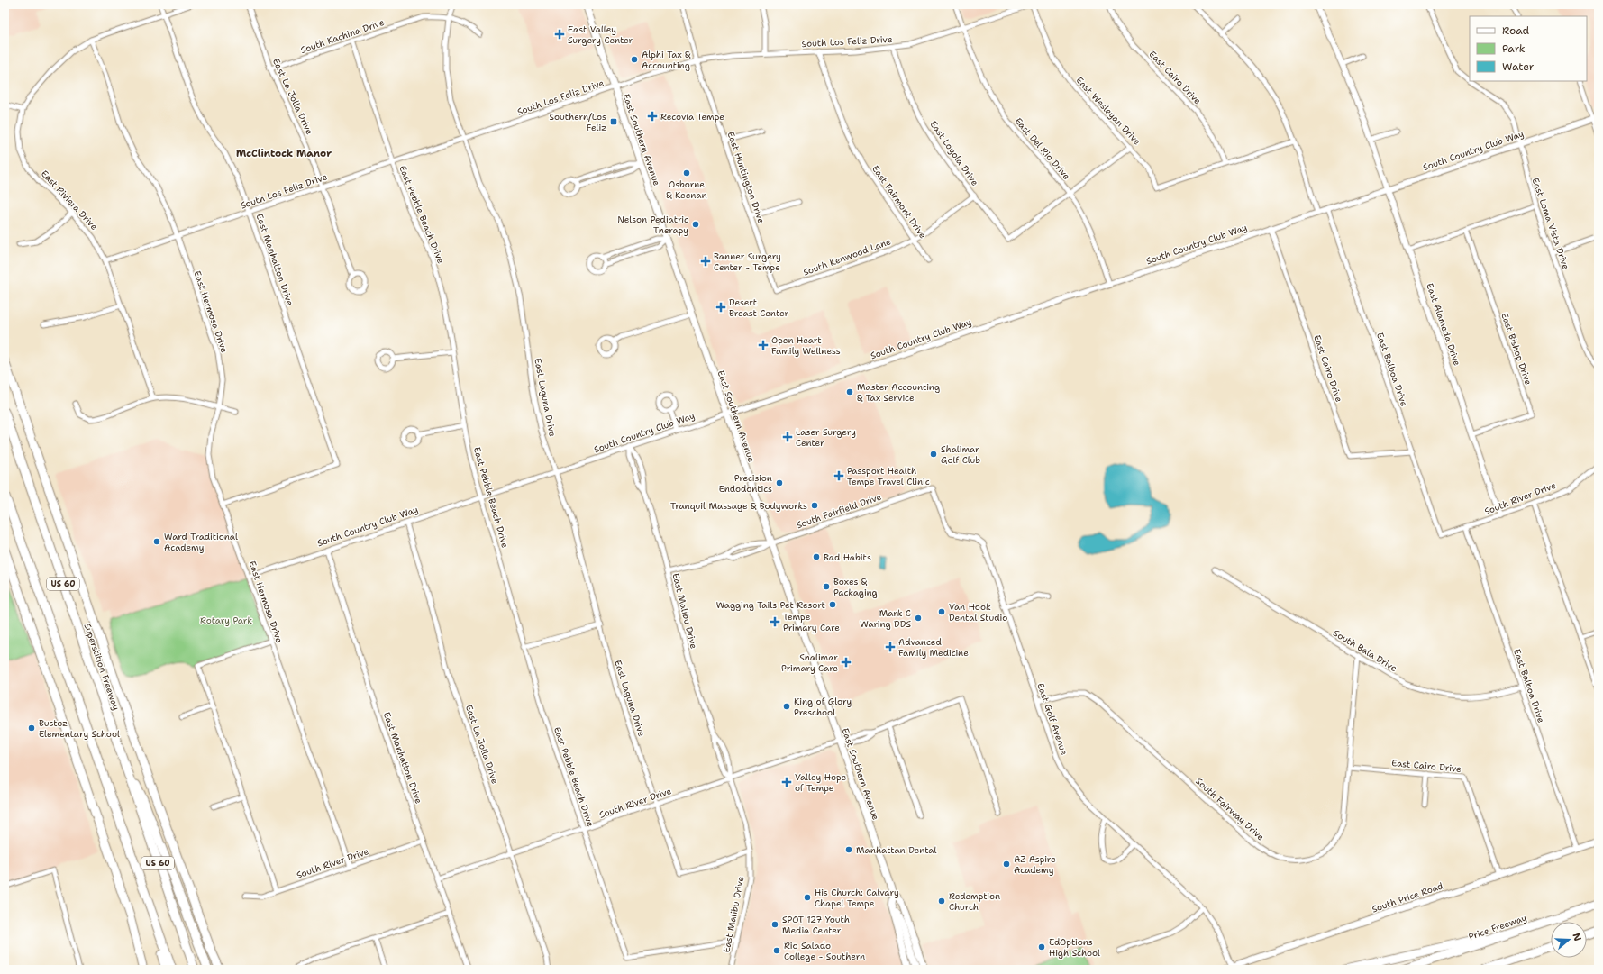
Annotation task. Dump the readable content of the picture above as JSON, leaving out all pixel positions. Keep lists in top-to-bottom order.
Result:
{
  "streets": {
    "highway": ["US 60", "Superstition Freeway", "Price Freeway"],
    "main road": ["East Southern Avenue", "South Price Road"],
    "street": [
      "South Kachina Drive",
      "South Los Feliz Drive",
      "East Cairo Drive",
      "East La Jolla Drive",
      "East Wesleyan Drive",
      "East Del Rio Drive",
      "South Country Club Way",
      "East Loyola Drive",
      "East Huntington Drive",
      "East Riviera Drive",
      "East Fairmont Drive",
      "East Pebble Beach Drive",
      "East Loma Vista Drive",
      "South Kenwood Lane",
      "East Manhatton Drive",
      "East Hermosa Drive",
      "East Alameda Drive",
      "East Bishop Drive",
      "East Balboa Drive",
      "East Laguna Drive",
      "South River Drive",
      "South Fairfield Drive",
      "East Malibu Drive",
      "South Bala Drive",
      "East Golf Avenue",
      "South Fairway Drive"
    ]
  },
  "crossings": [
    ["South Kachina Drive", "East La Jolla Drive"],
    ["South Kachina Drive", "East Pebble Beach Drive"],
    ["South Kachina Drive", "East Laguna Drive"],
    ["South Los Feliz Drive", "East La Jolla Drive"],
    ["South Los Feliz Drive", "East Wesleyan Drive"],
    ["South Los Feliz Drive", "East Southern Avenue"],
    ["South Los Feliz Drive", "East Del Rio Drive"],
    ["South Los Feliz Drive", "East Loyola Drive"],
    ["South Los Feliz Drive", "East Huntington Drive"],
    ["South Los Feliz Drive", "East Riviera Drive"],
    ["South Los Feliz Drive", "East Fairmont Drive"],
    ["South Los Feliz Drive", "East Pebble Beach Drive"],
    ["South Los Feliz Drive", "East Manhatton Drive"],
    ["South Los Feliz Drive", "East Hermosa Drive"],
    ["South Los Feliz Drive", "East Laguna Drive"],
    ["East Cairo Drive", "East Wesleyan Drive"],
    ["East Cairo Drive", "South Country Club Way"],
    ["East Cairo Drive", "East Balboa Drive"],
    ["East Cairo Drive", "South Fairway Drive"],
    ["East Cairo Drive", "South Price Road"],
    ["East La Jolla Drive", "South Country Club Way"],
    ["East La Jolla Drive", "South River Drive"],
    ["East Southern Avenue", "South Country Club Way"],
    ["East Southern Avenue", "South River Drive"],
    ["East Southern Avenue", "South Fairfield Drive"],
    ["East Del Rio Drive", "South Country Club Way"],
    ["East Del Rio Drive", "East Loyola Drive"],
    ["South Country Club Way", "East Pebble Beach Drive"],
    ["South Country Club Way", "East Loma Vista Drive"],
    ["South Country Club Way", "East Manhatton Drive"],
    ["South Country Club Way", "East Hermosa Drive"],
    ["South Country Club Way", "East Alameda Drive"],
    ["South Country Club Way", "East Balboa Drive"],
    ["South Country Club Way", "East Laguna Drive"],
    ["South Country Club Way", "East Malibu Drive"],
    ["East Loyola Drive", "South Kenwood Lane"],
    ["East Huntington Drive", "South Kenwood Lane"],
    ["East Fairmont Drive", "South Kenwood Lane"],
    ["East Pebble Beach Drive", "South River Drive"],
    ["East Pebble Beach Drive", "East Malibu Drive"],
    ["East Manhatton Drive", "East Hermosa Drive"],
    ["East Manhatton Drive", "South River Drive"],
    ["East Hermosa Drive", "South River Drive"],
    ["East Alameda Drive", "East Bishop Drive"],
    ["East Alameda Drive", "South River Drive"],
    ["East Balboa Drive", "South River Drive"],
    ["East Balboa Drive", "South Bala Drive"],
    ["East Balboa Drive", "South Price Road"],
    ["East Laguna Drive", "South River Drive"],
    ["East Laguna Drive", "East Malibu Drive"],
    ["South River Drive", "East Malibu Drive"],
    ["South Fairfield Drive", "East Malibu Drive"],
    ["South Fairfield Drive", "East Golf Avenue"],
    ["South Bala Drive", "South Fairway Drive"],
    ["East Golf Avenue", "South Fairway Drive"],
    ["East Golf Avenue", "South Price Road"]
  ],
  "districts": ["McClintock Manor"],
  "parks": ["Rotary Park"],
  "places": {
    "health": [
      "East Valley Surgery Center",
      "Recovia Tempe",
      "Banner Surgery Center - Tempe",
      "Desert Breast Center",
      "Open Heart Family Wellness",
      "Laser Surgery Center",
      "Passport Health Tempe Travel Clinic",
      "Tempe Primary Care",
      "Advanced Family Medicine",
      "Shalimar Primary Care",
      "Valley Hope of Tempe"
    ],
    "other": [
      "Alphi Tax & Accounting",
      "Osborne & Keenan",
      "Nelson Pediatric Therapy",
      "Master Accounting & Tax Service",
      "Shalimar Golf Club",
      "Precision Endodontics",
      "Tranquil Massage & Bodyworks",
      "Ward Traditional Academy",
      "Bad Habits",
      "Boxes & Packaging",
      "Wagging Tails Pet Resort",
      "Van Hook Dental Studio",
      "Mark C Waring DDS",
      "King of Glory Preschool",
      "Bustoz Elementary School",
      "Manhattan Dental",
      "AZ Aspire Academy",
      "His Church: Calvary Chapel Tempe",
      "Redemption Church",
      "SPOT 127 Youth Media Center",
      "EdOptions High School",
      "Rio Salado College - Southern"
    ],
    "transit": ["Southern/Los Feliz"]
  },
  "legend": ["Road", "Park", "Water"],
  "north": "right"
}
